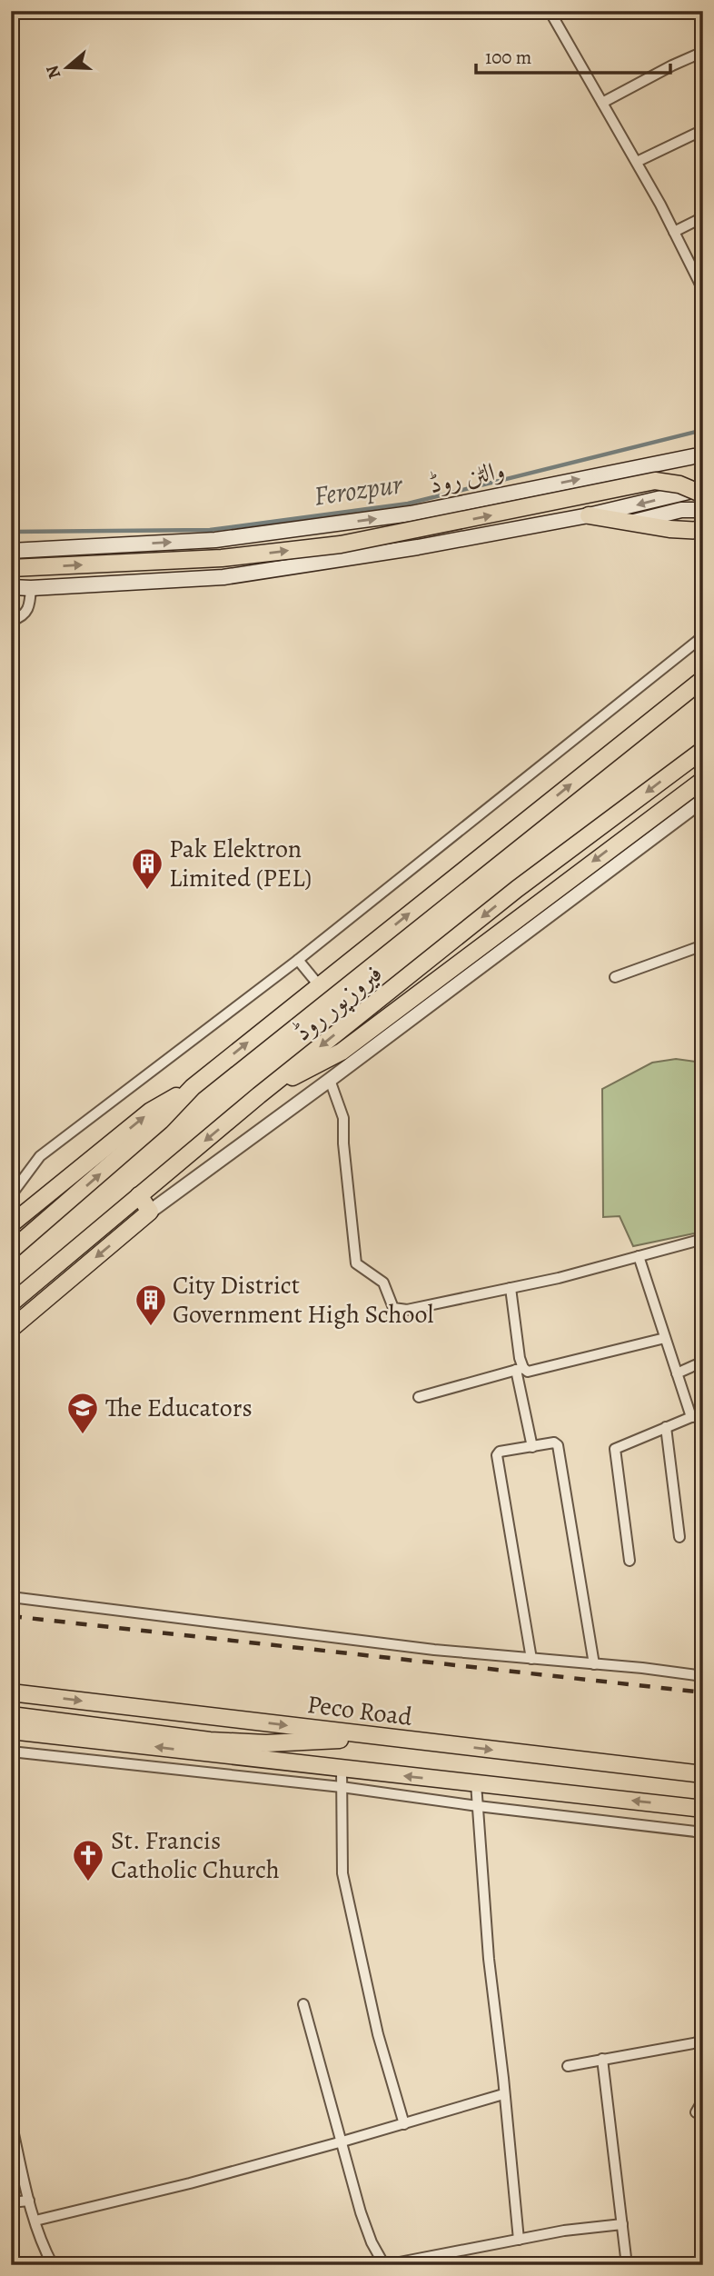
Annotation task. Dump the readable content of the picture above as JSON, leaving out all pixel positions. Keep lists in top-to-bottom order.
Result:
{
  "streets": {
    "main road": ["والٹن روڈ", "فیروزپور روڈ", "Peco Road"]
  },
  "water": ["Ferozpur"],
  "places": {
    "building": ["Pak Elektron Limited (PEL)", "City District Government High School"],
    "school or university": ["The Educators"],
    "church": ["St. Francis Catholic Church"]
  },
  "scale_bar": "100 m",
  "north": "left"
}
